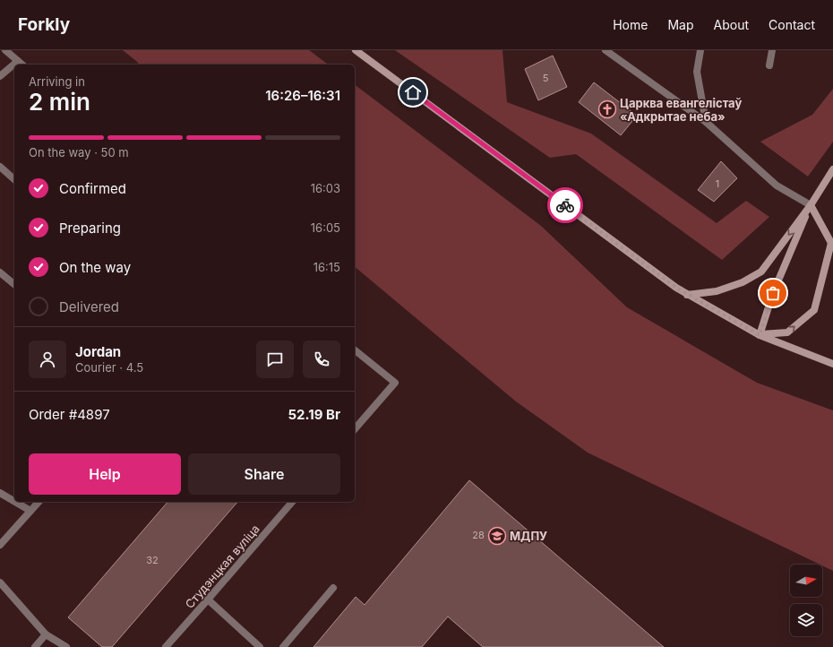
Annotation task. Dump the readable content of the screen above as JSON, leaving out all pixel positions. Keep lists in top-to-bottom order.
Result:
{
  "streets": {
    "street": ["Студэнцкая вуліца"]
  },
  "places": {
    "church": ["Царква евангелістаў «Адкрытае неба»"],
    "school or university": ["МДПУ"]
  },
  "house_numbers": [
    "5",
    "1",
    "28",
    "32"
  ],
  "north": "right",
  "page": {
    "header": "Forkly",
    "nav": [
      "Home",
      "Map",
      "About",
      "Contact"
    ],
    "heading": ["2 min", "Arriving in", "16:26–16:31"],
    "panel": [
      "Jordan",
      "Courier · 4.5",
      "Order #4897",
      "52.19 Br"
    ],
    "bar": "On the way · 50 m",
    "list": [
      ["Confirmed", "16:03"],
      ["Preparing", "16:05"],
      ["On the way", "16:15"],
      "Delivered"
    ],
    "buttons": ["Help", "Share"]
  }
}
